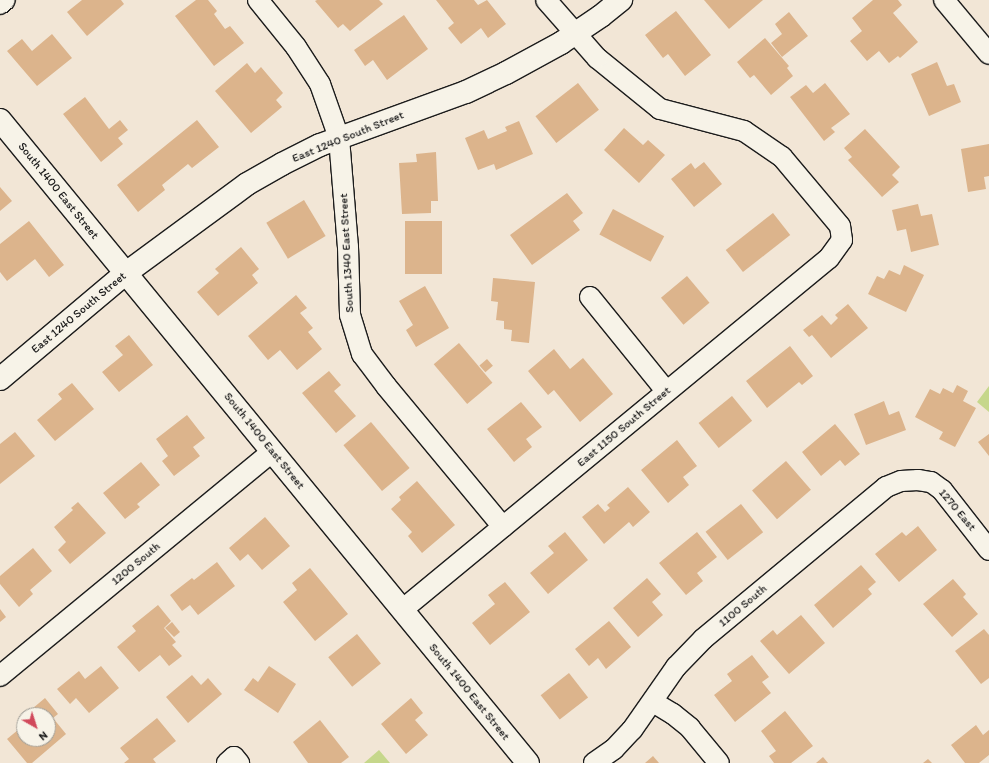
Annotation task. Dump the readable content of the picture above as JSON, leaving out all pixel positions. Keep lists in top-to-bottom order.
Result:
{
  "streets": {
    "street": [
      "East 1240 South Street",
      "South 1400 East Street",
      "South 1340 East Street",
      "East 1150 South Street",
      "1270 East",
      "1200 South",
      "1100 South"
    ]
  },
  "crossings": [
    ["East 1240 South Street", "South 1400 East Street"],
    ["East 1240 South Street", "South 1340 East Street"],
    ["East 1240 South Street", "East 1150 South Street"],
    ["South 1400 East Street", "East 1150 South Street"],
    ["South 1400 East Street", "1200 South"],
    ["South 1340 East Street", "East 1150 South Street"],
    ["1270 East", "1100 South"]
  ],
  "north": "bottom right"
}
